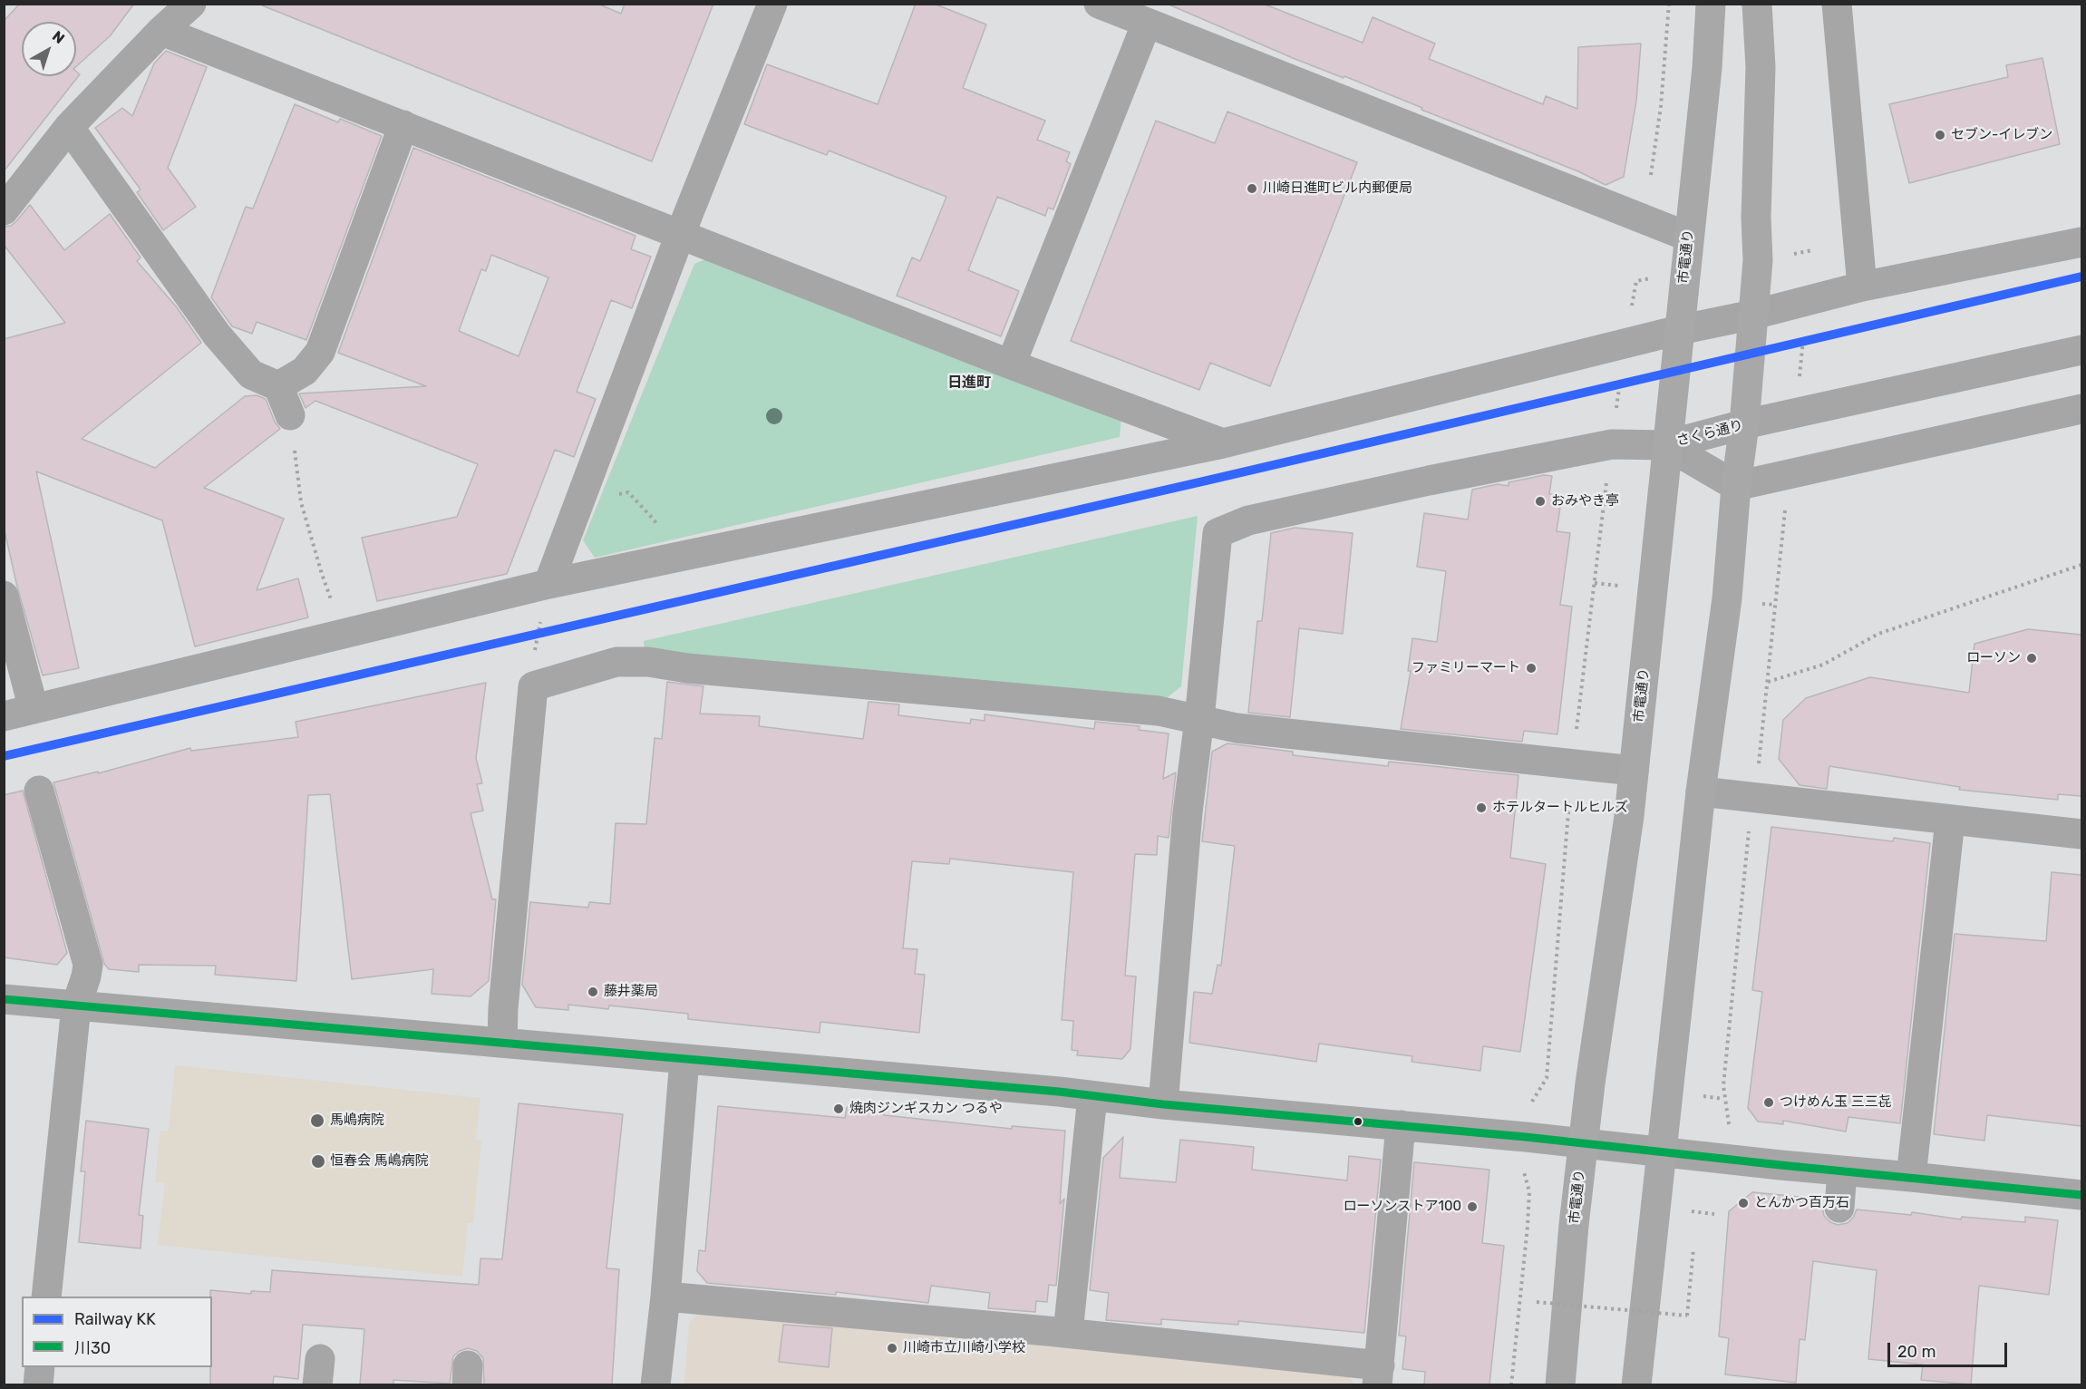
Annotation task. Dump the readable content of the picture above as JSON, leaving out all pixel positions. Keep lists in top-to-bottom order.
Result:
{
  "streets": {
    "main road": ["市電通り"],
    "street": ["さくら通り"]
  },
  "crossings": [
    ["市電通り", "さくら通り"]
  ],
  "districts": ["日進町"],
  "places": [
    "セブン-イレブン",
    "川崎日進町ビル内郵便局",
    "おみやき亭",
    "ローソン",
    "ファミリーマート",
    "ホテルタートルヒルズ",
    "藤井薬局",
    "つけめん玉 三三㐂",
    "焼肉ジンギスカン つるや",
    "馬嶋病院",
    "恒春会 馬嶋病院",
    "とんかつ百万石",
    "ローソンストア100",
    "川崎市立川崎小学校"
  ],
  "lines": ["rail line KK", "transit line 川30"],
  "legend": ["Railway KK", "川30"],
  "scale_bar": "20 m",
  "north": "top right"
}
